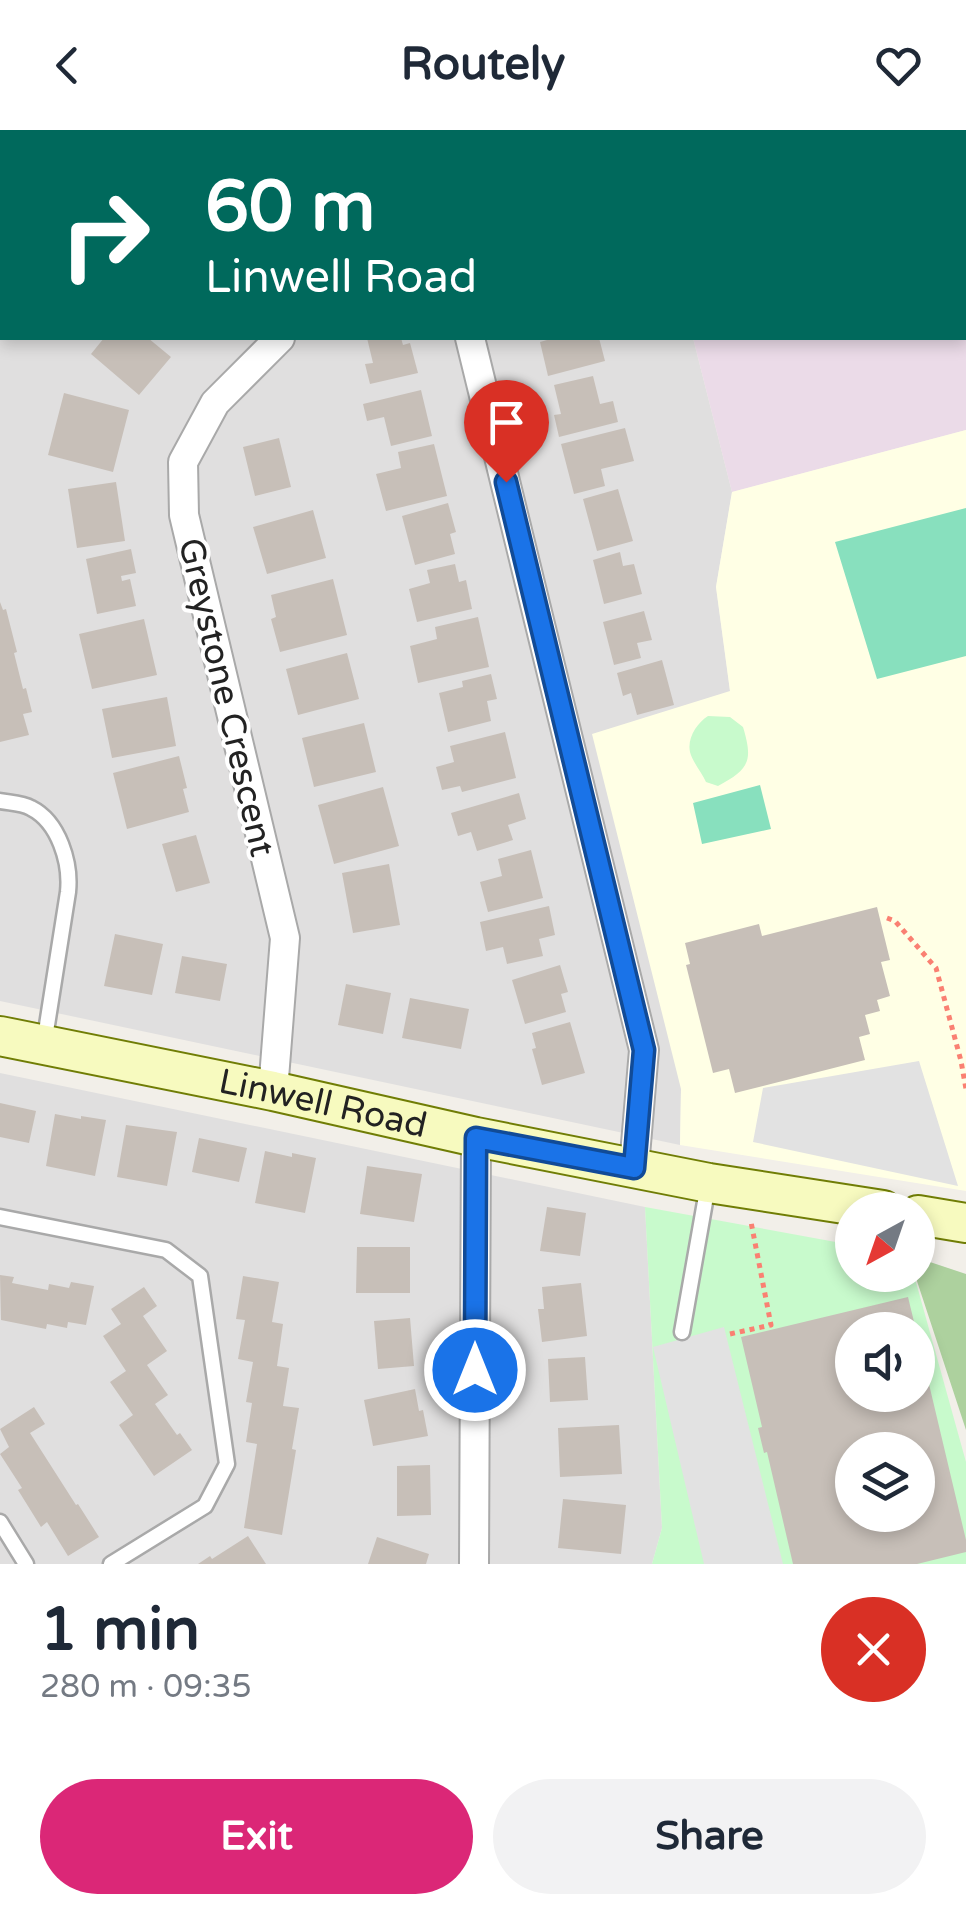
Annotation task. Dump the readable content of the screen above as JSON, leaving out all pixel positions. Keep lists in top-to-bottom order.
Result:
{
  "streets": {
    "main road": ["Linwell Road"],
    "street": ["Greystone Crescent"]
  },
  "crossings": [
    ["Greystone Crescent", "Linwell Road"]
  ],
  "north": "bottom left",
  "page": {
    "header": "Routely",
    "turn": ["60 m", "Linwell Road"],
    "heading": ["1 min", "280 m · 09:35"],
    "buttons": ["Exit", "Share"]
  }
}
